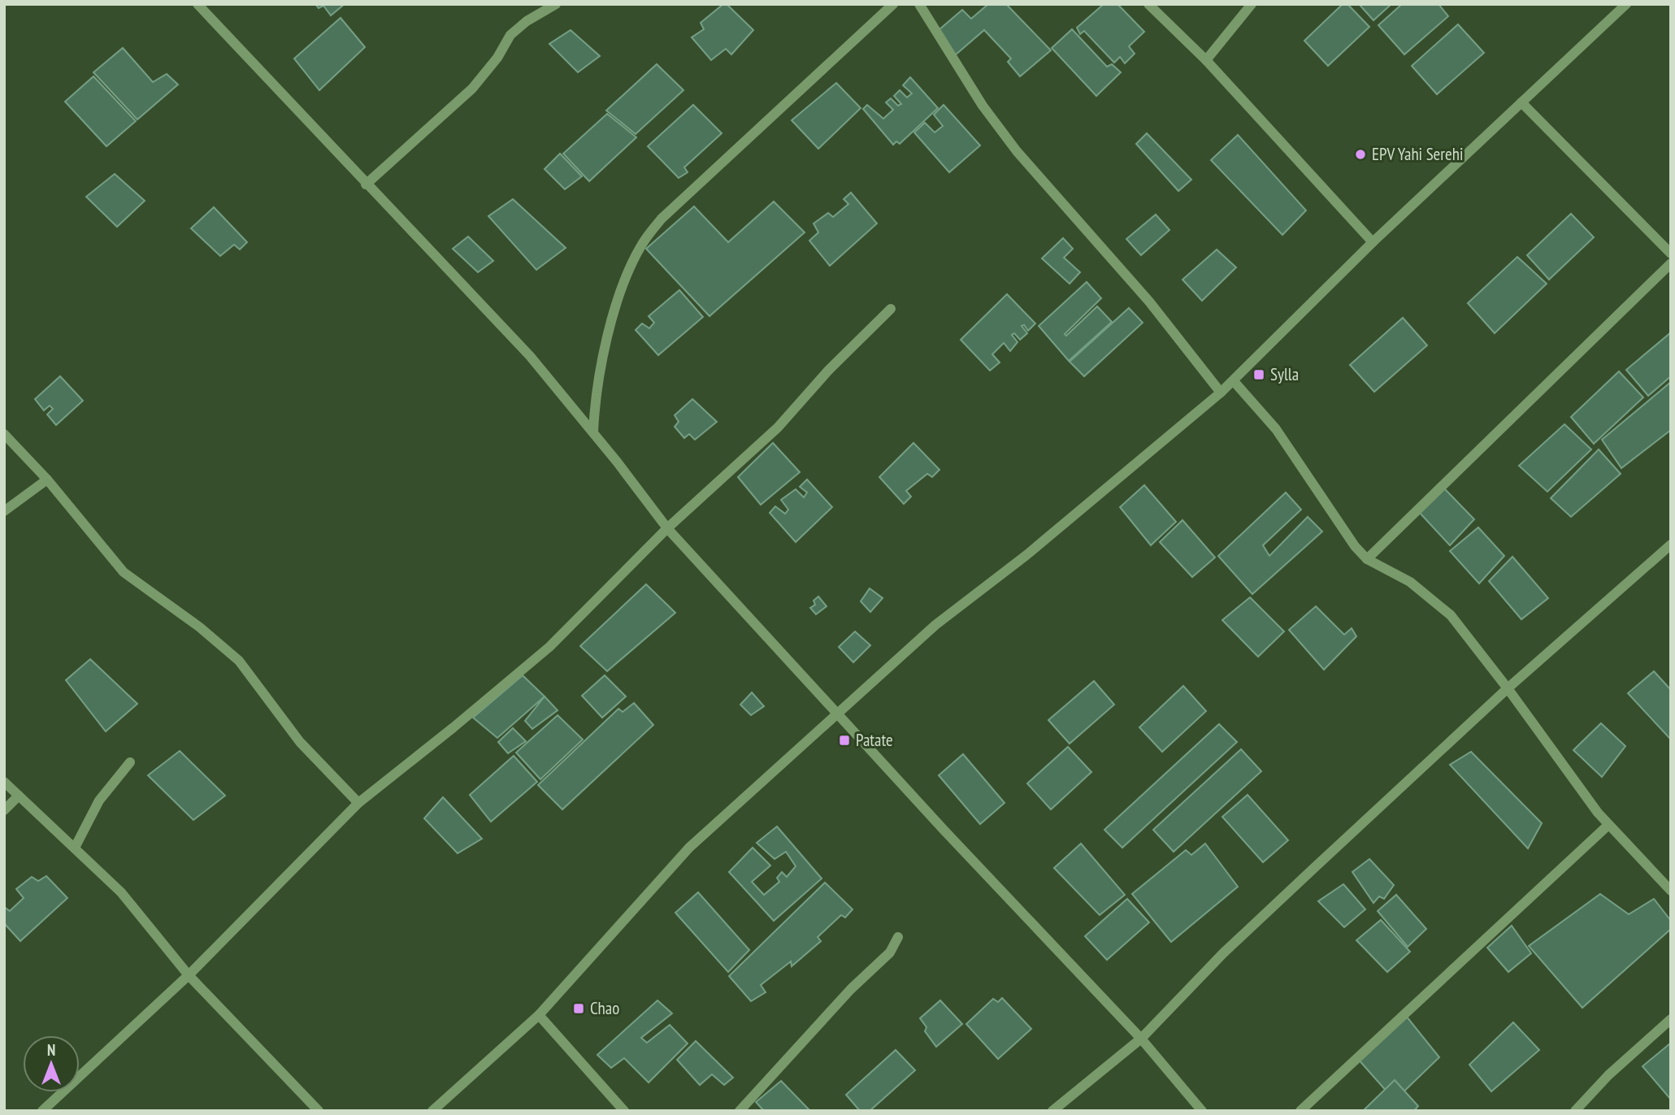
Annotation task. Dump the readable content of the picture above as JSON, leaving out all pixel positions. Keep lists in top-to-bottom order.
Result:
{
  "places": {
    "other": ["EPV Yahi Serehi"],
    "transit": ["Sylla", "Patate", "Chao"]
  },
  "north": "top"
}
